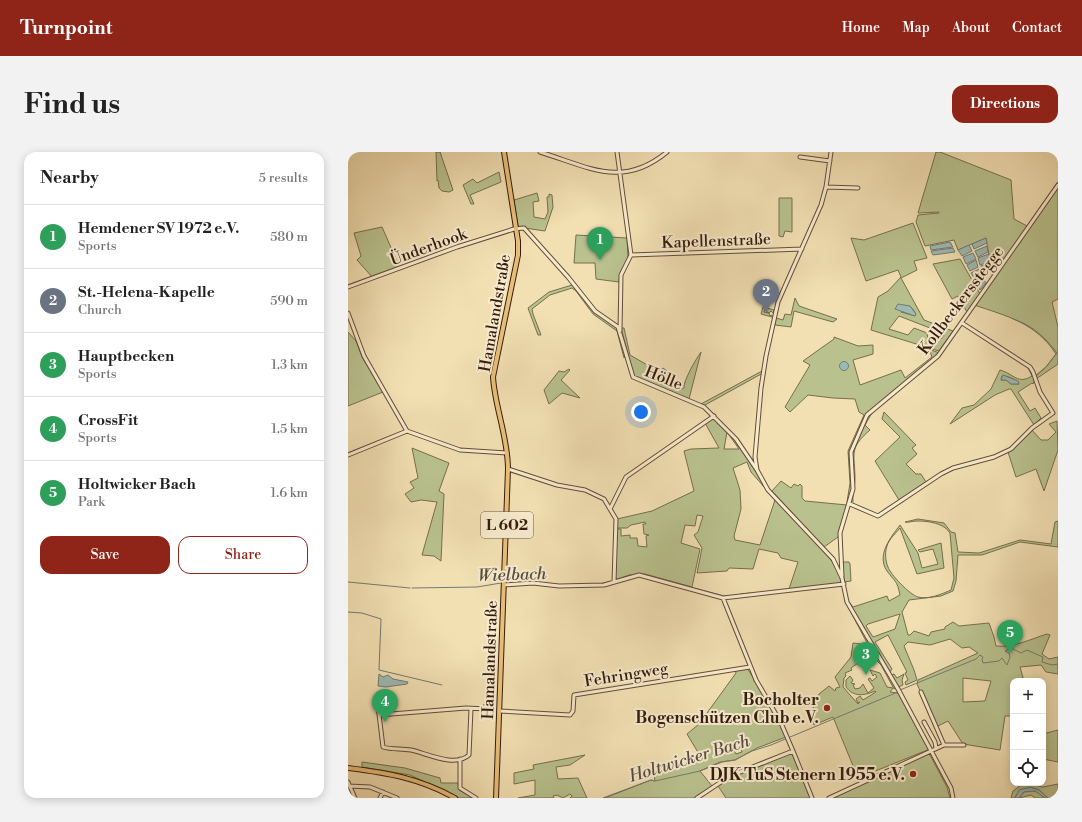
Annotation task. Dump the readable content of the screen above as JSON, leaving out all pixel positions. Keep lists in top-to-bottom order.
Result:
{
  "streets": {
    "main road": ["Hamalandstraße", "L 602"],
    "street": [
      "Kapellenstraße",
      "Ünderhook",
      "Kollbeckersstegge",
      "Hölle",
      "Fehringweg"
    ]
  },
  "crossings": [
    ["Ünderhook", "Hamalandstraße"],
    ["Kollbeckersstegge", "Hölle"],
    ["Hamalandstraße", "Fehringweg"]
  ],
  "water": ["Wielbach", "Holtwicker Bach"],
  "places": ["Bocholter Bogenschützen Club e.V.", "DJK TuS Stenern 1955 e.V."],
  "page": {
    "header": "Turnpoint",
    "nav": [
      "Home",
      "Map",
      "About",
      "Contact"
    ],
    "buttons": [
      "Directions",
      ["Save", "Share"]
    ],
    "title": "Find us",
    "heading": ["Nearby", "5 results"],
    "list": [
      {
        "mark": "1",
        "name": "Hemdener SV 1972 e.V.",
        "note": "Sports",
        "value": "580 m"
      },
      {
        "mark": "2",
        "name": "St.-Helena-Kapelle",
        "note": "Church",
        "value": "590 m"
      },
      {
        "mark": "3",
        "name": "Hauptbecken",
        "note": "Sports",
        "value": "1.3 km"
      },
      {
        "mark": "4",
        "name": "CrossFit",
        "note": "Sports",
        "value": "1.5 km"
      },
      {
        "mark": "5",
        "name": "Holtwicker Bach",
        "note": "Park",
        "value": "1.6 km"
      }
    ],
    "pins": [
      "1",
      "2",
      "5",
      "3",
      "4"
    ],
    "map_buttons": ["+", "−"]
  }
}
